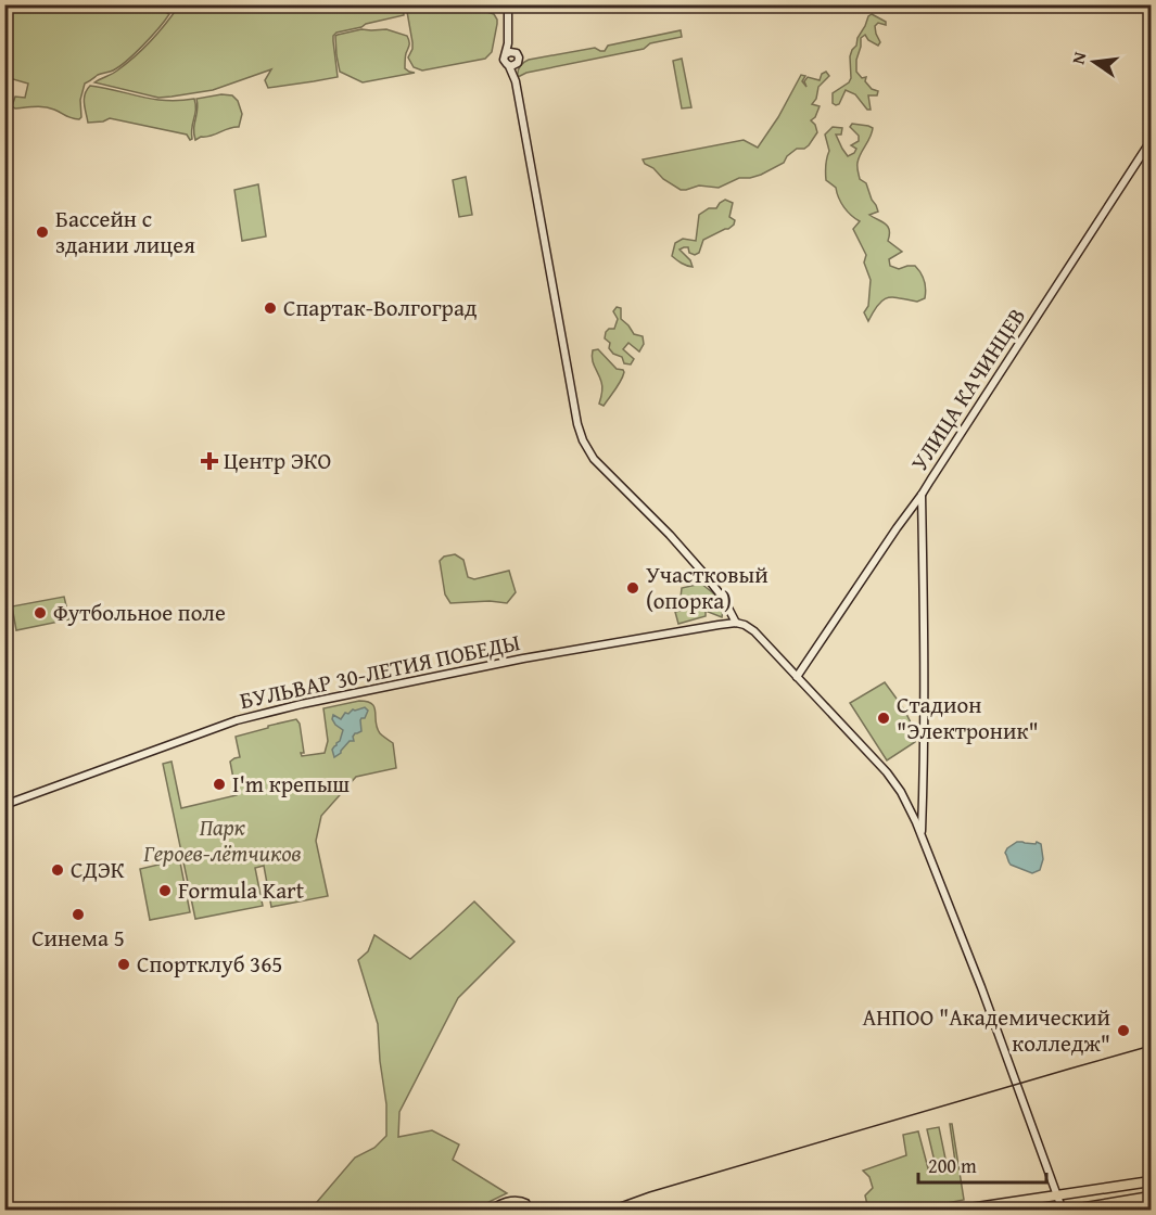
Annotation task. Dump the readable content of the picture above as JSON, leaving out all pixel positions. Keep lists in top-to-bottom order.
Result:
{
  "streets": {
    "main road": ["УЛИЦА КАЧИНЦЕВ", "БУЛЬВАР 30-ЛЕТИЯ ПОБЕДЫ"]
  },
  "parks": ["Парк Героев-лётчиков"],
  "places": {
    "other": [
      "Бассейн с здании лицея",
      "Спартак-Волгоград",
      "Участковый (опорка)",
      "Футбольное поле",
      "Стадион \"Электроник\"",
      "I'm крепыш",
      "СДЭК",
      "Formula Kart",
      "Синема 5",
      "Спортклуб 365",
      "АНПОО \"Академический колледж\""
    ],
    "health": ["Центр ЭКО"]
  },
  "scale_bar": "200 m",
  "north": "left"
}
